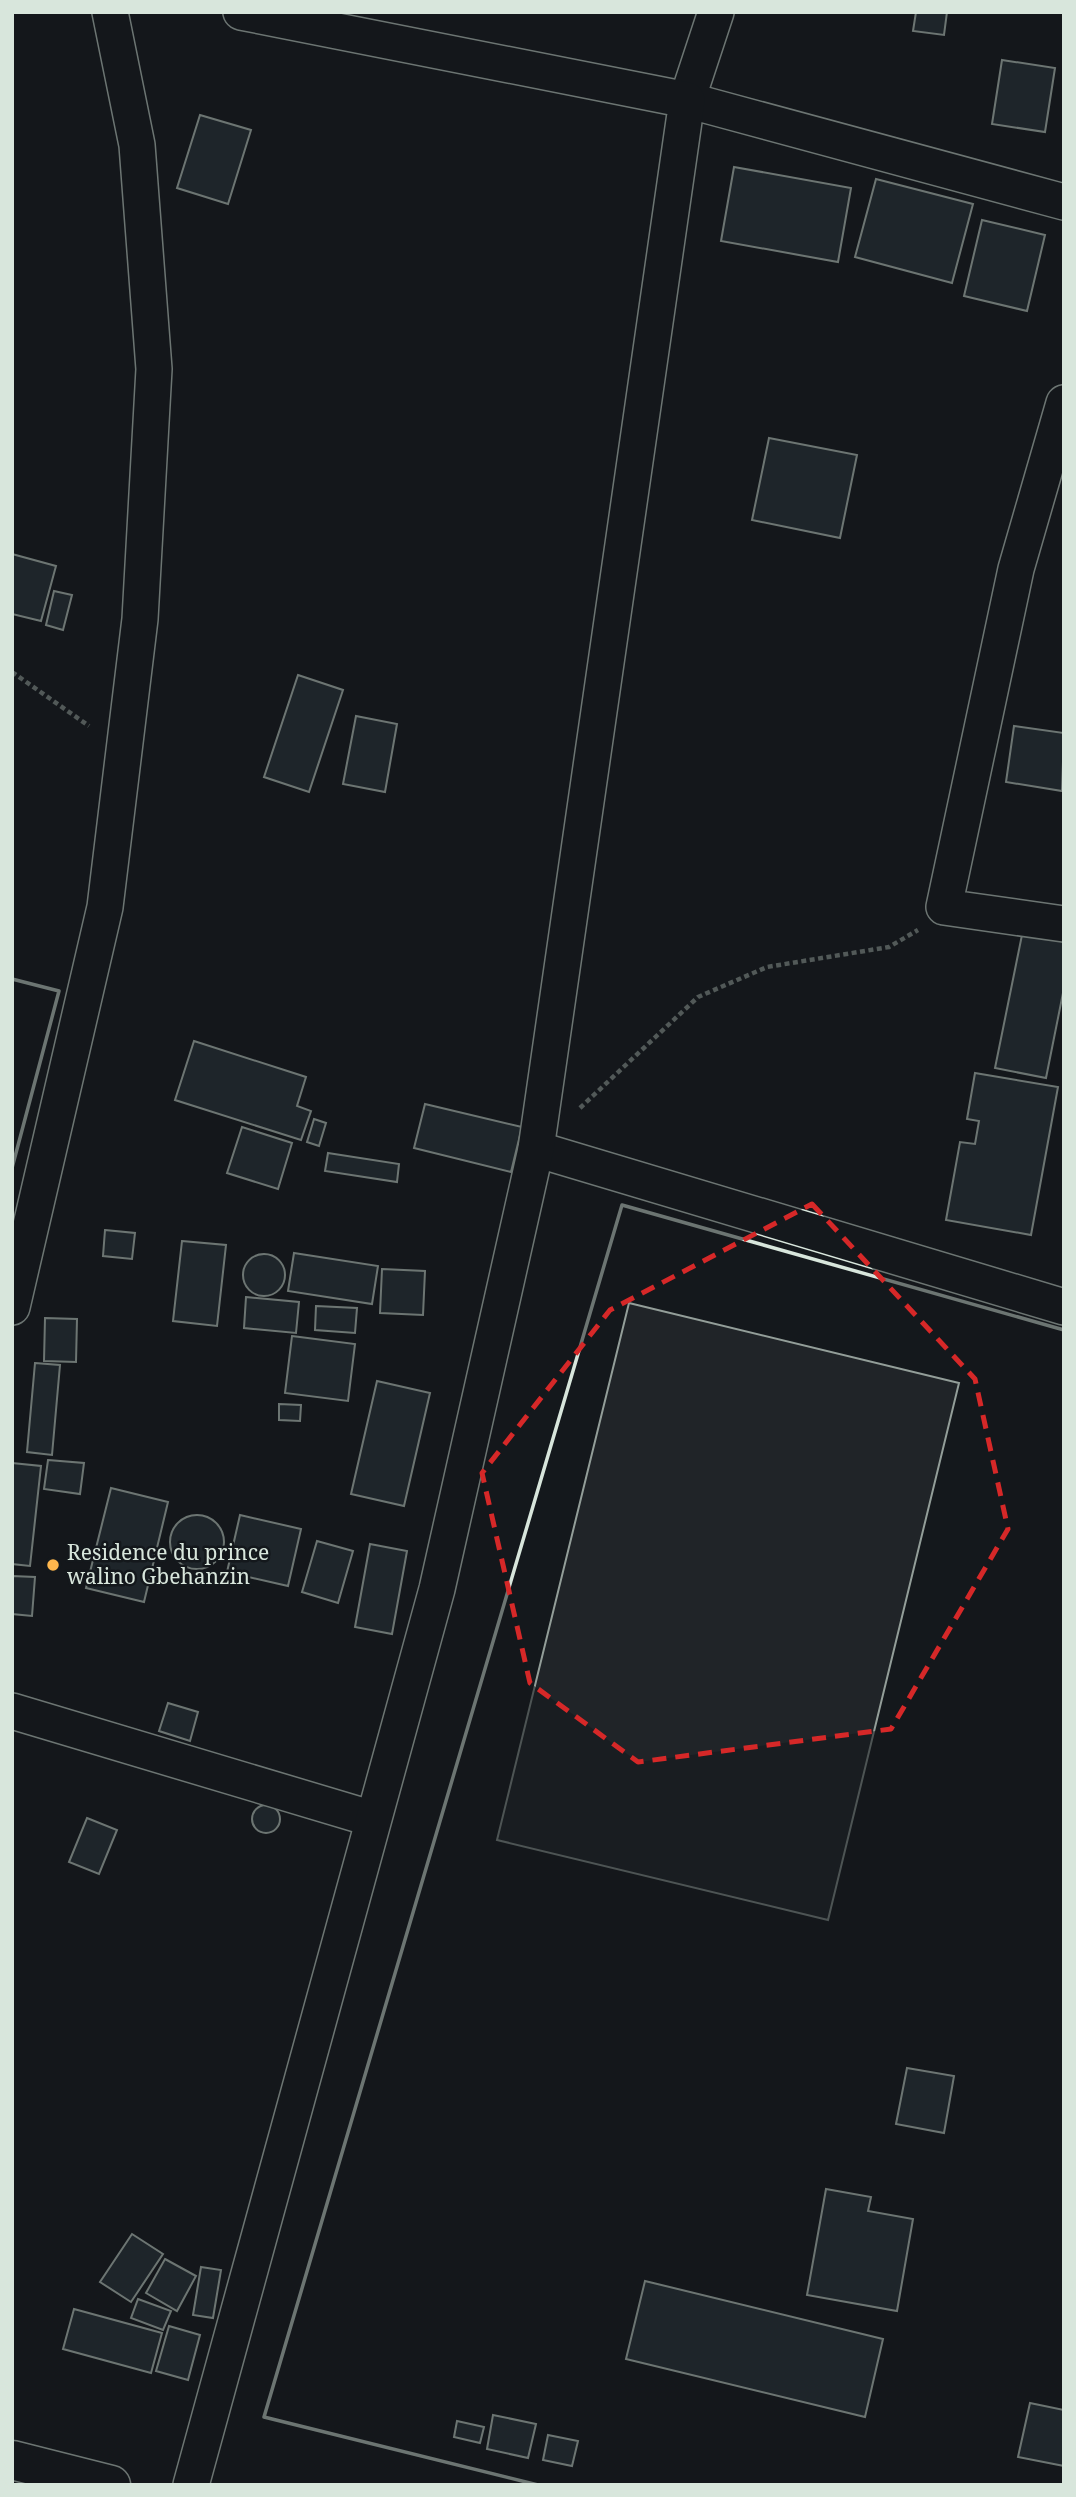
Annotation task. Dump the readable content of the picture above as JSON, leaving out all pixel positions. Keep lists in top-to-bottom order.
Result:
{
  "places": ["Residence du prince walino Gbehanzin"]
}
